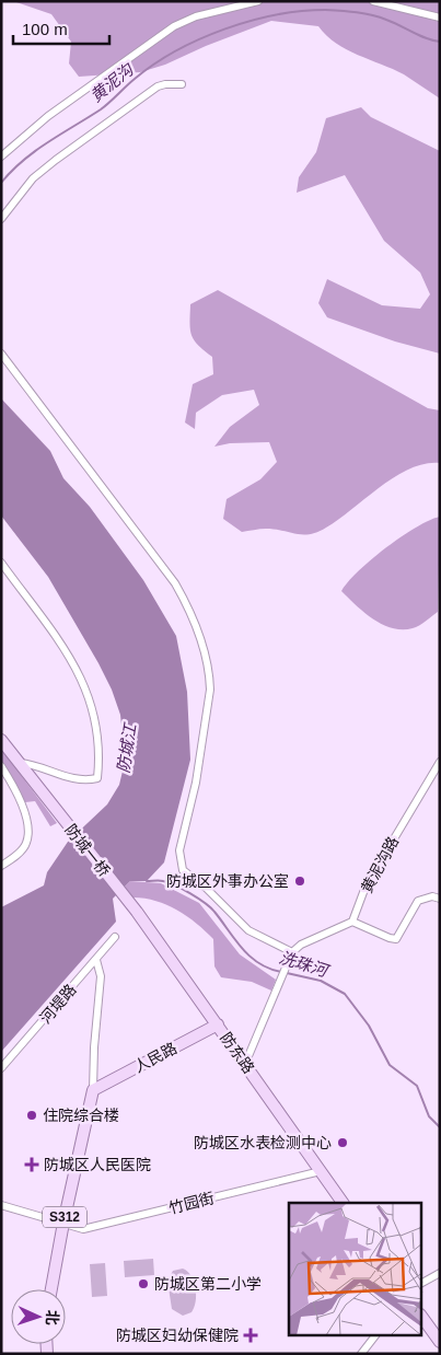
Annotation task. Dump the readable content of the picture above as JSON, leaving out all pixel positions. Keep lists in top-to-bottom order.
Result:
{
  "streets": {
    "main road": [
      "防城一桥",
      "防东路",
      "人民路",
      "S312"
    ],
    "street": ["黄泥沟路", "河堤路", "竹园街"]
  },
  "crossings": [
    ["防城一桥", "防东路"],
    ["防东路", "人民路"],
    ["防东路", "竹园街"],
    ["人民路", "S312"],
    ["竹园街", "S312"]
  ],
  "water": ["黄泥沟", "防城江", "洗珠河"],
  "places": {
    "other": [
      "防城区外事办公室",
      "住院综合楼",
      "防城区水表检测中心",
      "防城区第二小学"
    ],
    "health": ["防城区人民医院", "防城区妇幼保健院"]
  },
  "scale_bar": "100 m",
  "north": "right"
}
